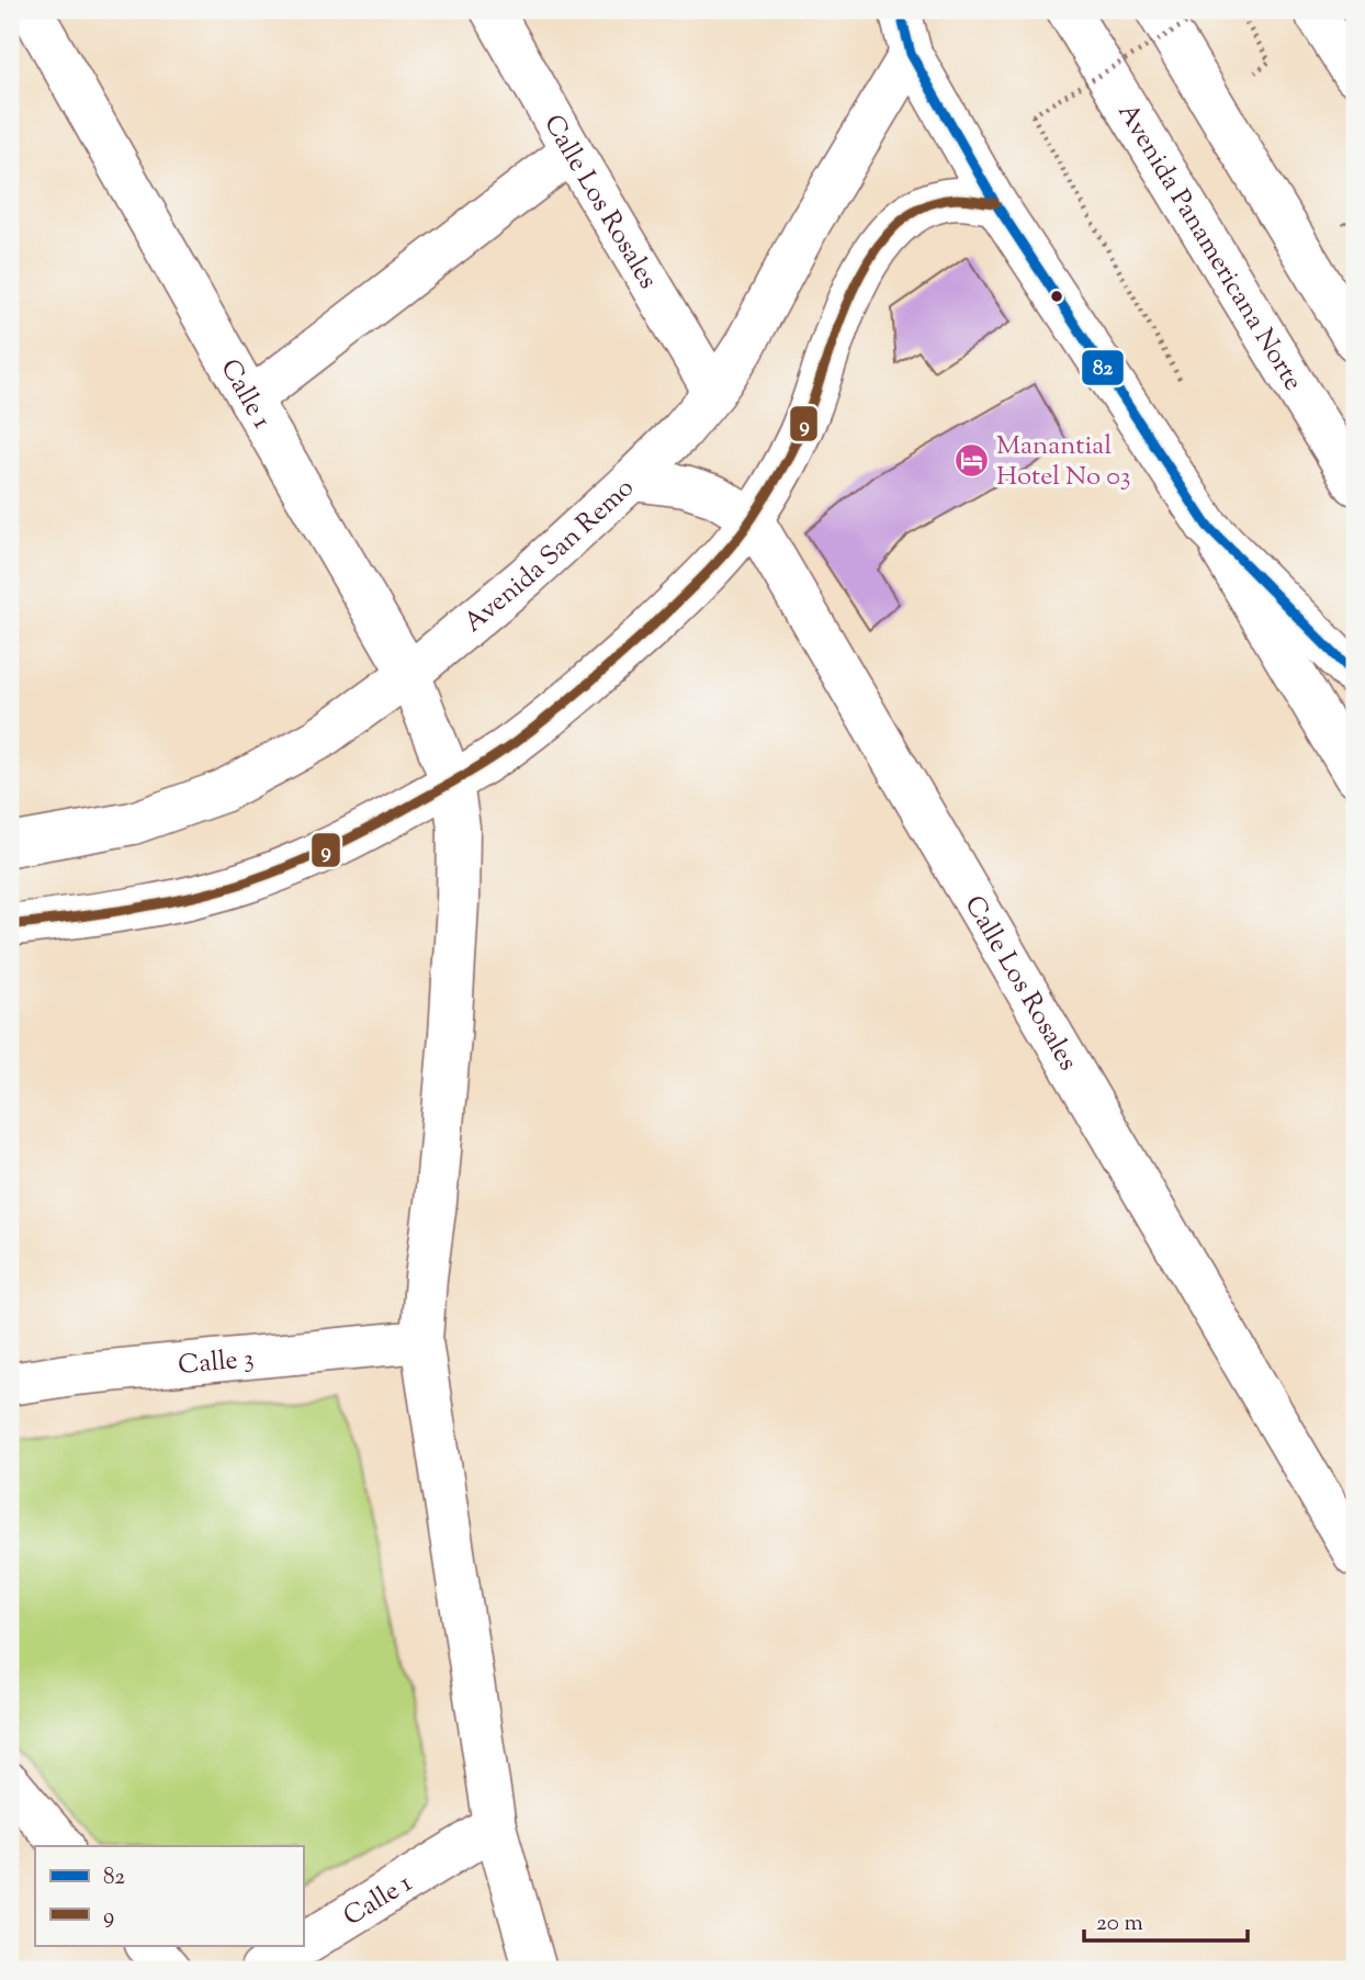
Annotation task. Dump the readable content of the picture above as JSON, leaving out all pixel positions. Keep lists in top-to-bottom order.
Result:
{
  "streets": {
    "main road": [
      "Calle Los Rosales",
      "Avenida Panamericana Norte",
      "Calle 1",
      "Avenida San Remo",
      "Calle 3"
    ]
  },
  "crossings": [
    ["Calle Los Rosales", "Avenida San Remo"],
    ["Calle 1", "Avenida San Remo"],
    ["Calle 1", "Calle 3"]
  ],
  "places": {
    "hotel": ["Manantial Hotel No 03"]
  },
  "lines": ["transit line 82", "transit line 9"],
  "legend": ["82", "9"],
  "scale_bar": "20 m"
}
